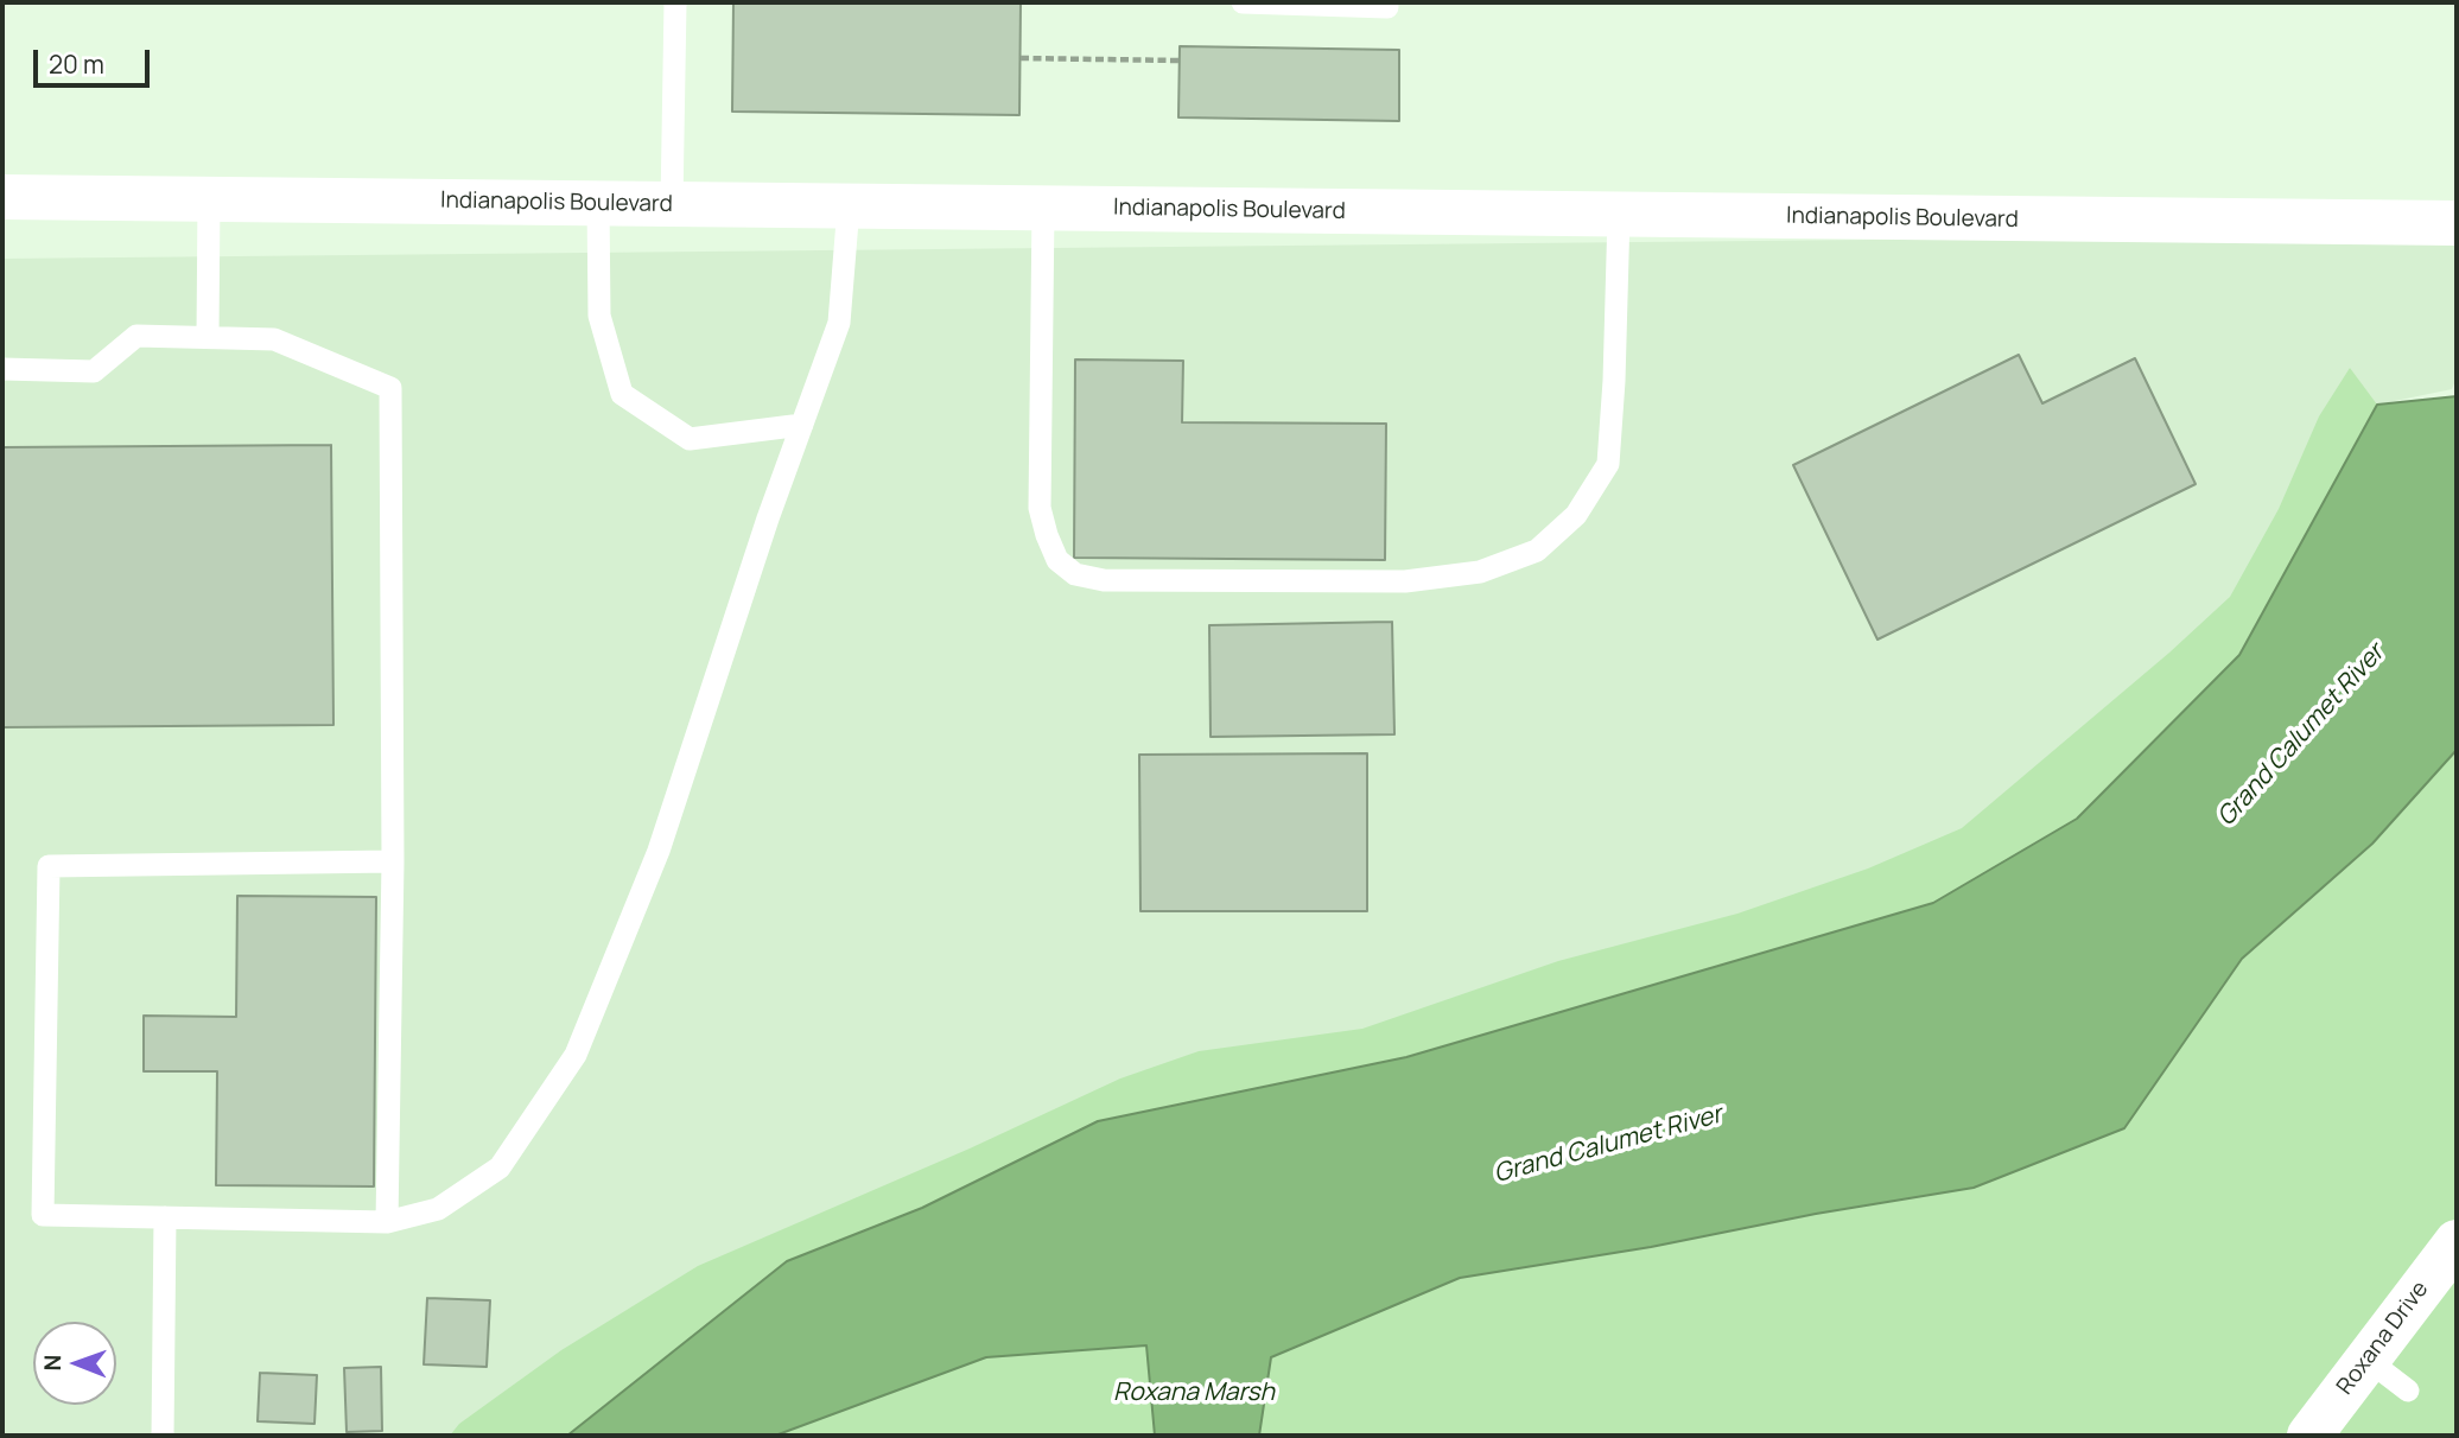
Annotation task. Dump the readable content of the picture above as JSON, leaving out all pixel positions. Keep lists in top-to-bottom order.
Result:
{
  "streets": {
    "main road": ["Indianapolis Boulevard", "Roxana Drive"]
  },
  "water": ["Grand Calumet River", "Roxana Marsh"],
  "scale_bar": "20 m",
  "north": "left"
}
